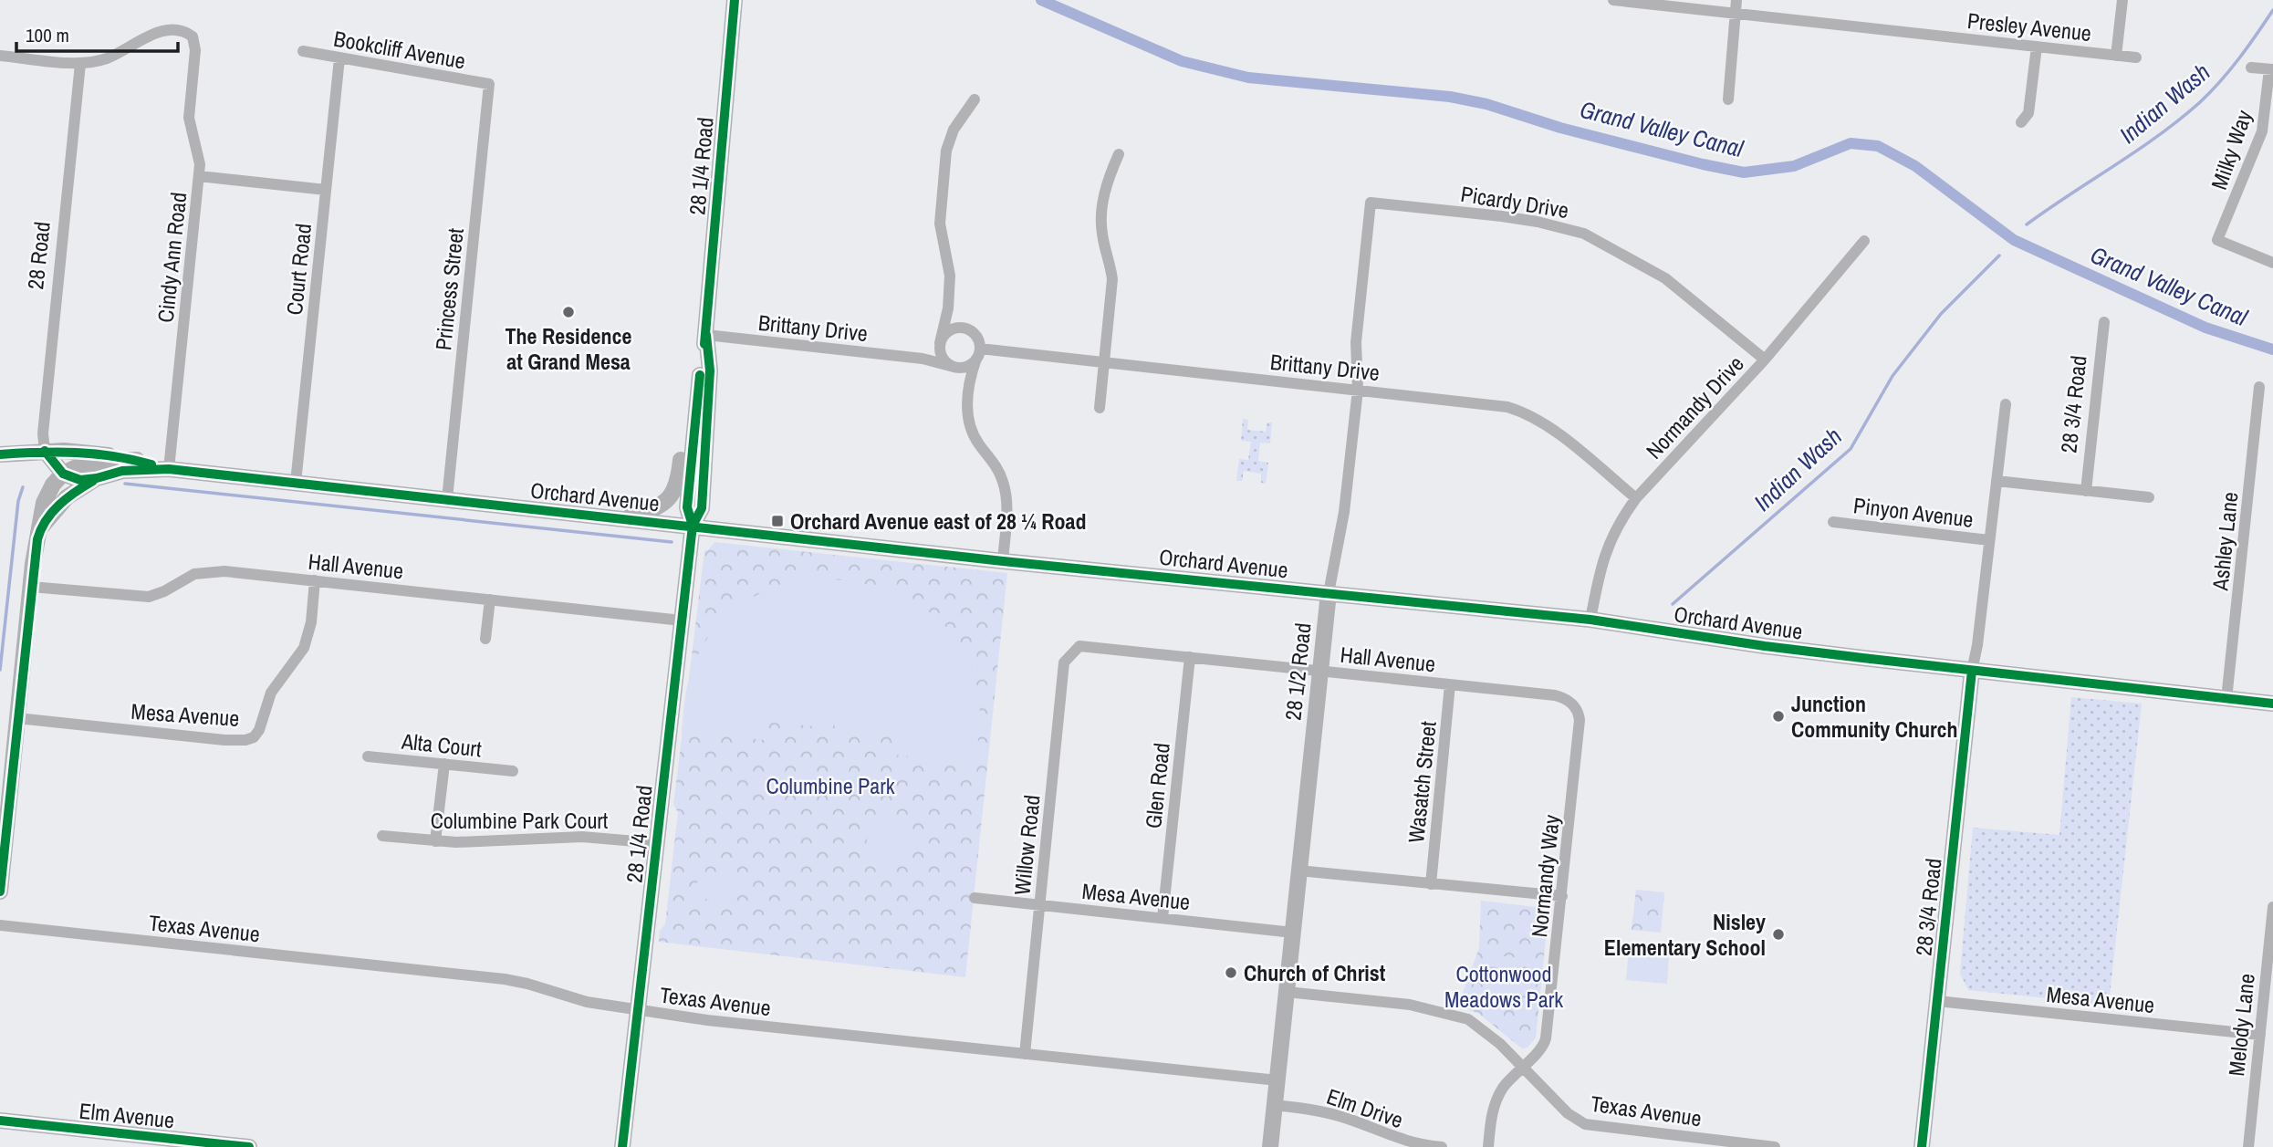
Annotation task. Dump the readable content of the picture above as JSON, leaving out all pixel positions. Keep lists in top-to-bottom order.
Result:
{
  "streets": {
    "main road": [
      "28 1/4 Road",
      "28 3/4 Road",
      "Orchard Avenue",
      "28 1/2 Road",
      "Elm Avenue"
    ],
    "street": [
      "Presley Avenue",
      "Bookcliff Avenue",
      "Milky Way",
      "Picardy Drive",
      "28 Road",
      "Cindy Ann Road",
      "Court Road",
      "Princess Street",
      "Brittany Drive",
      "Normandy Drive",
      "Pinyon Avenue",
      "Ashley Lane",
      "Hall Avenue",
      "Mesa Avenue",
      "Alta Court",
      "Wasatch Street",
      "Glen Road",
      "Columbine Park Court",
      "Willow Road",
      "Normandy Way",
      "Texas Avenue",
      "Melody Lane",
      "Elm Drive"
    ]
  },
  "crossings": [
    ["Bookcliff Avenue", "Court Road"],
    ["Bookcliff Avenue", "Princess Street"],
    ["28 1/4 Road", "Brittany Drive"],
    ["28 1/4 Road", "Orchard Avenue"],
    ["28 1/4 Road", "Hall Avenue"],
    ["28 1/4 Road", "Columbine Park Court"],
    ["28 1/4 Road", "Texas Avenue"],
    ["Picardy Drive", "Normandy Drive"],
    ["Picardy Drive", "28 1/2 Road"],
    ["28 Road", "Cindy Ann Road"],
    ["28 Road", "Orchard Avenue"],
    ["Cindy Ann Road", "Orchard Avenue"],
    ["Court Road", "Orchard Avenue"],
    ["Princess Street", "Orchard Avenue"],
    ["Brittany Drive", "Normandy Drive"],
    ["Brittany Drive", "28 1/2 Road"],
    ["28 3/4 Road", "Orchard Avenue"],
    ["28 3/4 Road", "Pinyon Avenue"],
    ["28 3/4 Road", "Mesa Avenue"],
    ["Normandy Drive", "Orchard Avenue"],
    ["Orchard Avenue", "Ashley Lane"],
    ["Orchard Avenue", "28 1/2 Road"],
    ["Hall Avenue", "28 1/2 Road"],
    ["Hall Avenue", "Mesa Avenue"],
    ["Hall Avenue", "Wasatch Street"],
    ["Hall Avenue", "Glen Road"],
    ["Hall Avenue", "Willow Road"],
    ["Hall Avenue", "Normandy Way"],
    ["28 1/2 Road", "Mesa Avenue"],
    ["28 1/2 Road", "Texas Avenue"],
    ["28 1/2 Road", "Elm Drive"],
    ["Mesa Avenue", "Glen Road"],
    ["Mesa Avenue", "Willow Road"],
    ["Mesa Avenue", "Melody Lane"],
    ["Willow Road", "Texas Avenue"],
    ["Normandy Way", "Texas Avenue"]
  ],
  "water": ["Indian Wash", "Grand Valley Canal"],
  "parks": ["Columbine Park", "Cottonwood Meadows Park"],
  "places": {
    "other": [
      "The Residence at Grand Mesa",
      "Junction Community Church",
      "Nisley Elementary School",
      "Church of Christ"
    ],
    "transit": ["Orchard Avenue east of 28 ¼ Road"]
  },
  "scale_bar": "100 m"
}
